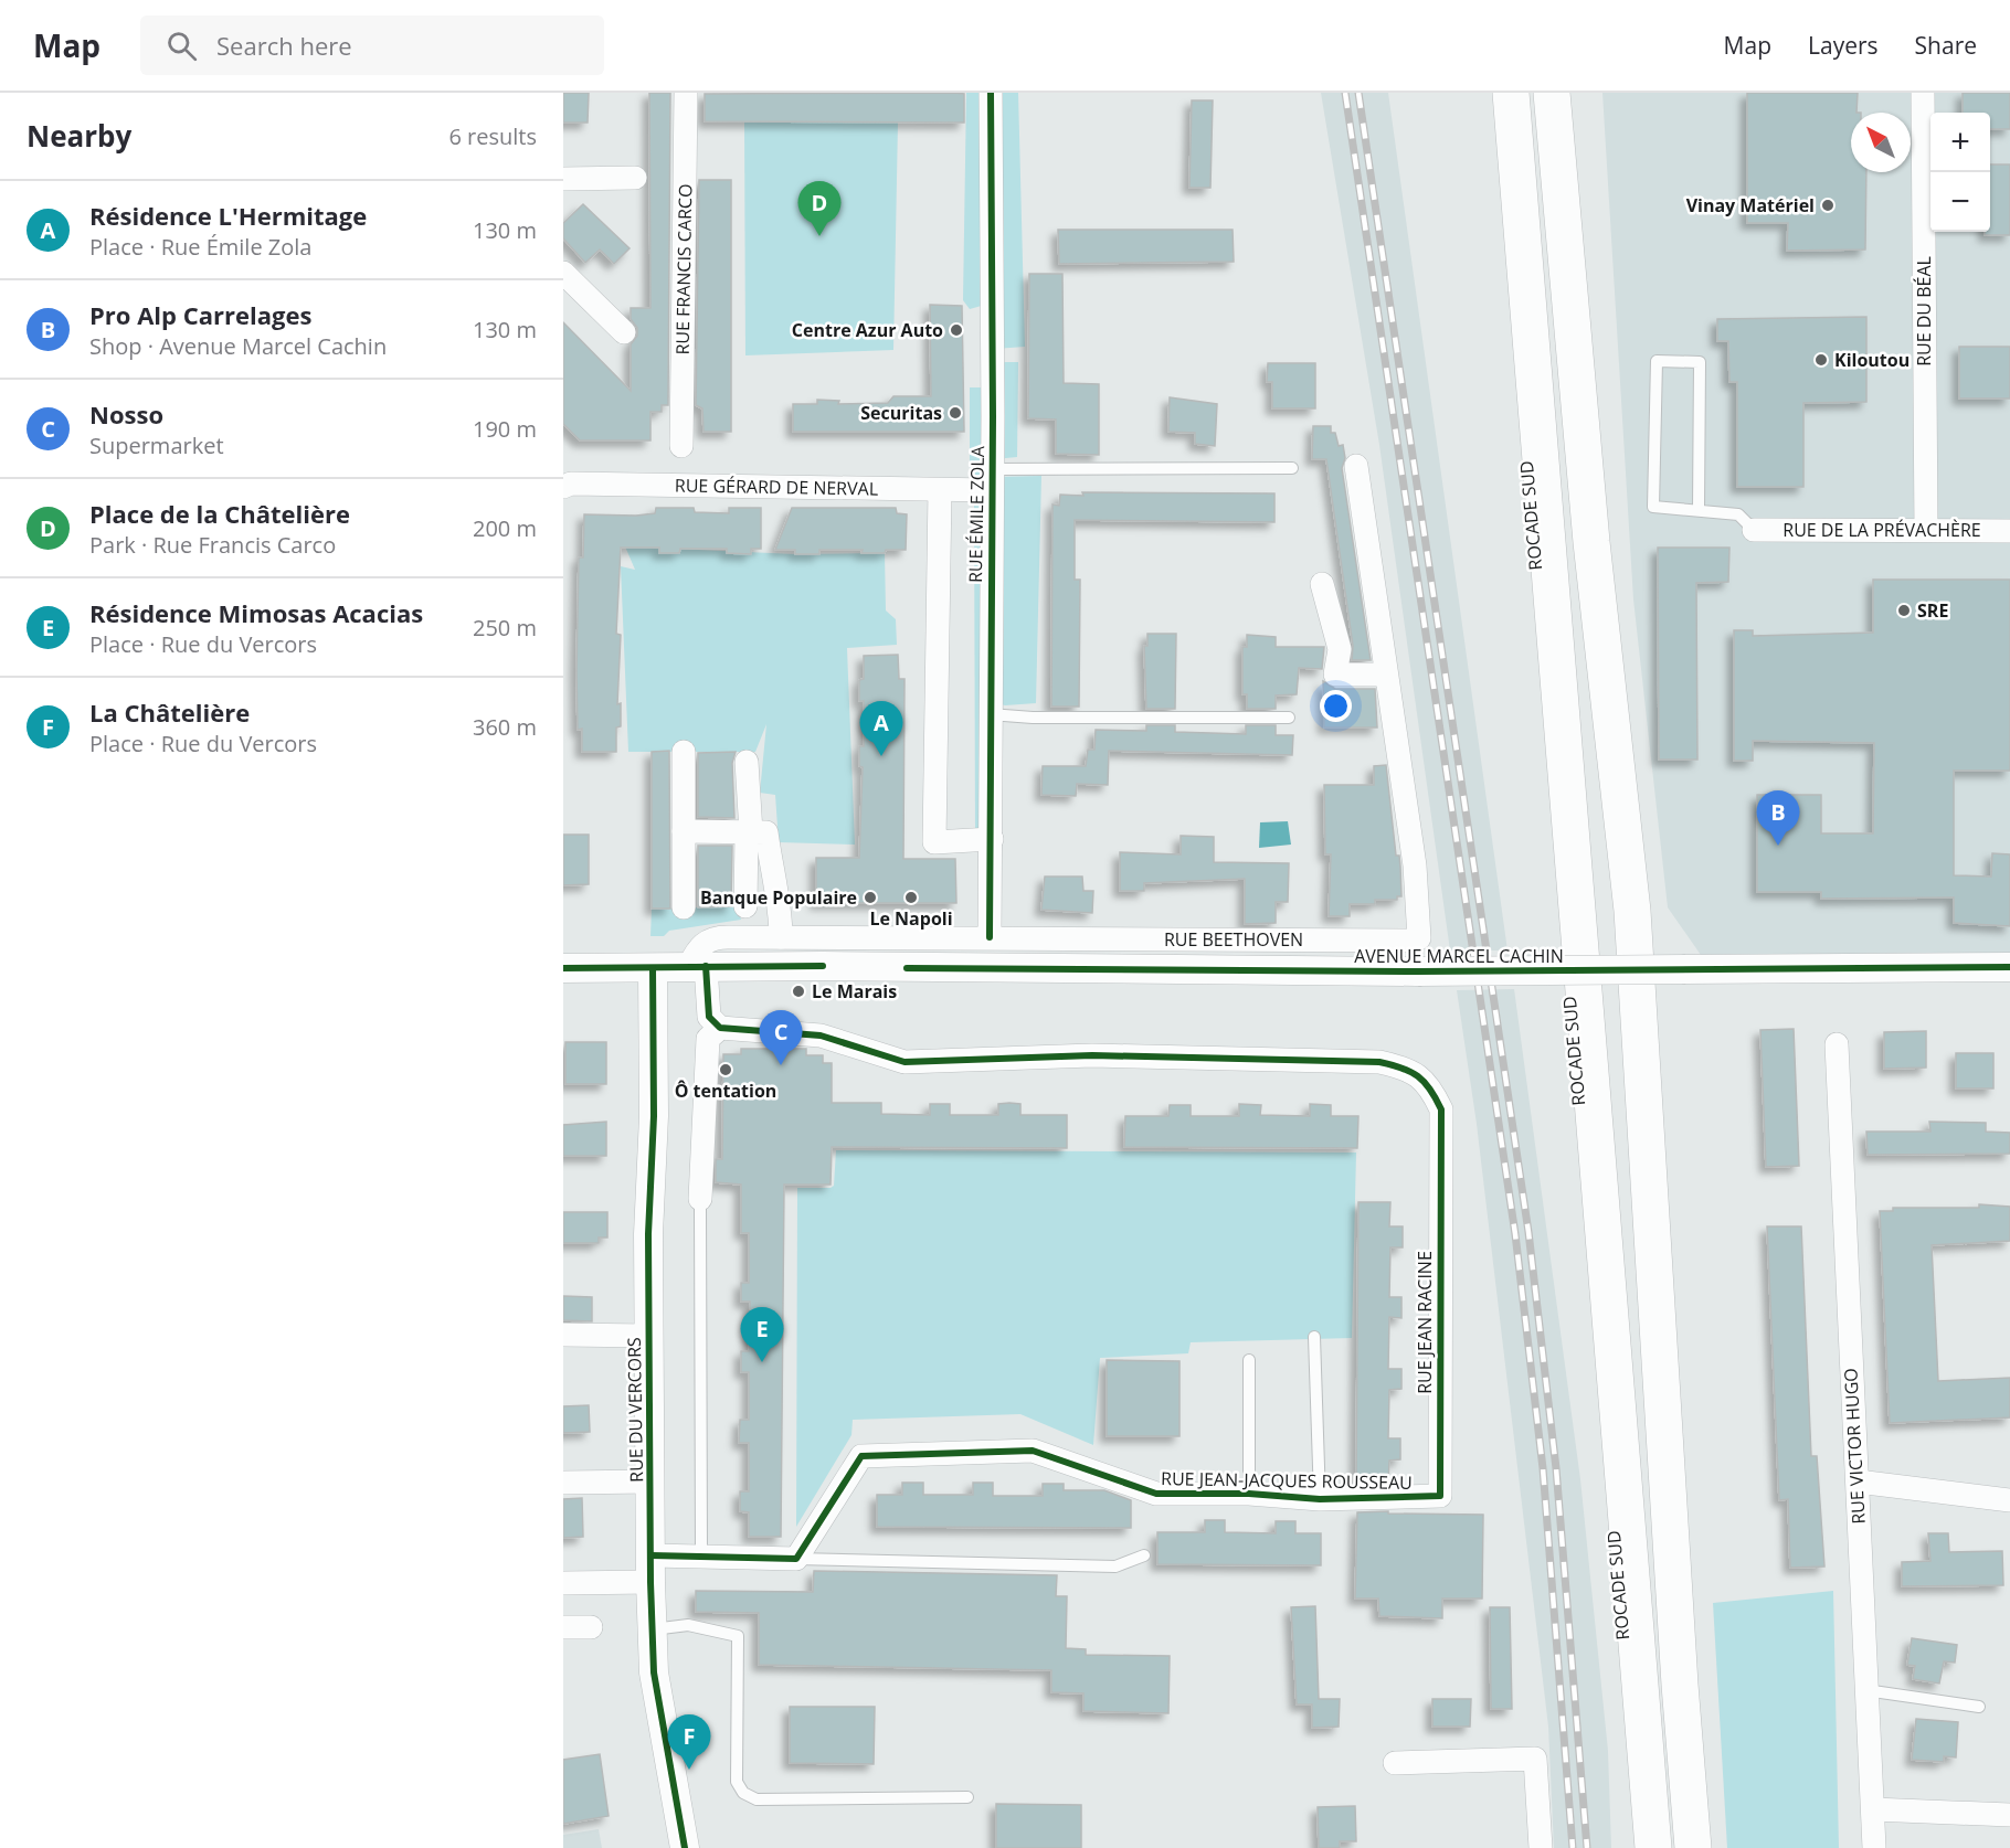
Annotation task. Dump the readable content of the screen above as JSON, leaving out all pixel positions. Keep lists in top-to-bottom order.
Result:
{
  "streets": {
    "highway": ["ROCADE SUD"],
    "street": [
      "RUE FRANCIS CARCO",
      "RUE DU BÉAL",
      "RUE GÉRARD DE NERVAL",
      "RUE ÉMILE ZOLA",
      "RUE DE LA PRÉVACHÈRE",
      "RUE BEETHOVEN",
      "AVENUE MARCEL CACHIN",
      "RUE JEAN RACINE",
      "RUE DU VERCORS",
      "RUE VICTOR HUGO",
      "RUE JEAN-JACQUES ROUSSEAU"
    ]
  },
  "crossings": [
    ["RUE DU BÉAL", "RUE DE LA PRÉVACHÈRE"],
    ["RUE GÉRARD DE NERVAL", "RUE ÉMILE ZOLA"],
    ["RUE ÉMILE ZOLA", "RUE BEETHOVEN"],
    ["RUE BEETHOVEN", "AVENUE MARCEL CACHIN"],
    ["AVENUE MARCEL CACHIN", "RUE DU VERCORS"],
    ["RUE JEAN RACINE", "RUE JEAN-JACQUES ROUSSEAU"]
  ],
  "places": [
    "Vinay Matériel",
    "Centre Azur Auto",
    "Kiloutou",
    "Securitas",
    "SRE",
    "Banque Populaire",
    "Le Napoli",
    "Le Marais",
    "Ô tentation"
  ],
  "north": "top left",
  "page": {
    "header": "Map",
    "search": "Search here",
    "nav": ["Map", "Layers", "Share"],
    "heading": ["Nearby", "6 results"],
    "map_buttons": ["+", "−"],
    "list": [
      {
        "mark": "A",
        "name": "Résidence L'Hermitage",
        "note": "Place · Rue Émile Zola",
        "value": "130 m"
      },
      {
        "mark": "B",
        "name": "Pro Alp Carrelages",
        "note": "Shop · Avenue Marcel Cachin",
        "value": "130 m"
      },
      {
        "mark": "C",
        "name": "Nosso",
        "note": "Supermarket",
        "value": "190 m"
      },
      {
        "mark": "D",
        "name": "Place de la Châtelière",
        "note": "Park · Rue Francis Carco",
        "value": "200 m"
      },
      {
        "mark": "E",
        "name": "Résidence Mimosas Acacias",
        "note": "Place · Rue du Vercors",
        "value": "250 m"
      },
      {
        "mark": "F",
        "name": "La Châtelière",
        "note": "Place · Rue du Vercors",
        "value": "360 m"
      }
    ],
    "pins": [
      "D",
      "A",
      "B",
      "C",
      "E",
      "F"
    ]
  }
}
